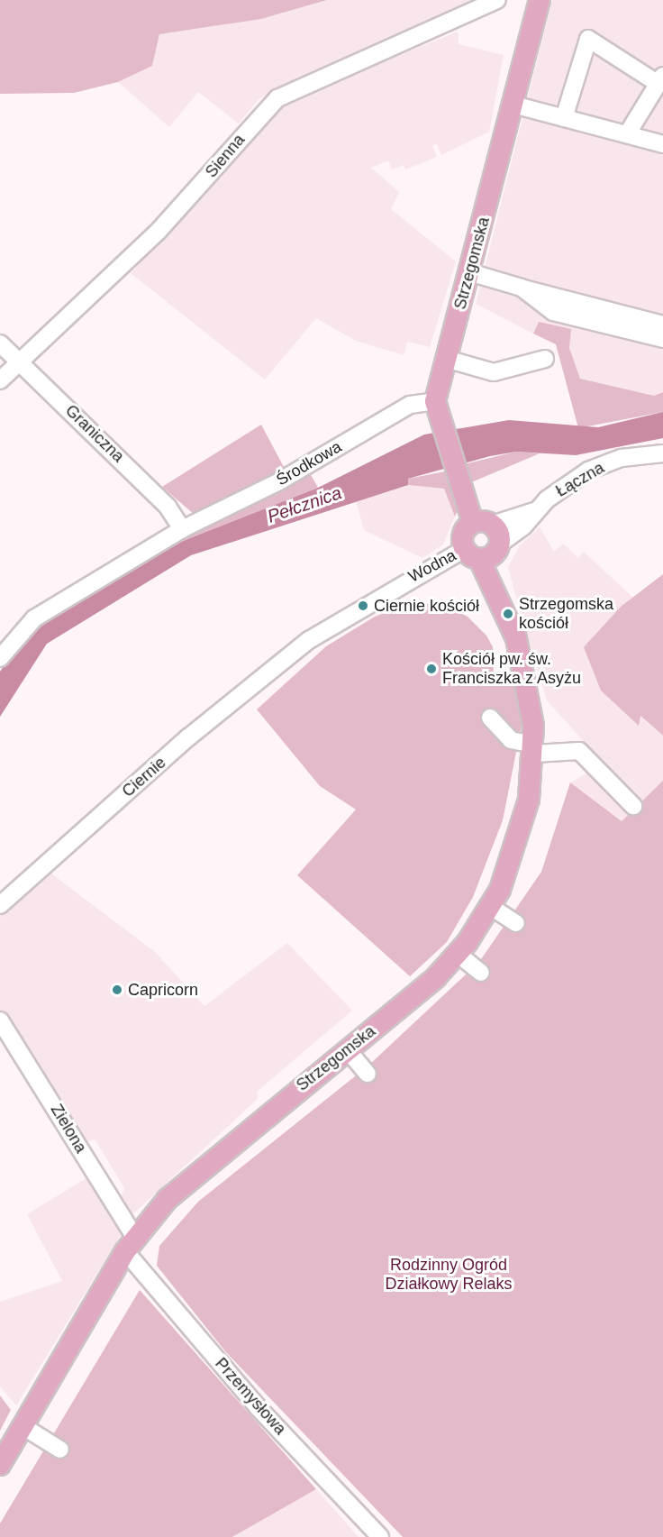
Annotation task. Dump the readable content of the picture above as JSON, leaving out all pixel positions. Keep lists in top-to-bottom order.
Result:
{
  "streets": {
    "main road": ["Strzegomska"],
    "street": [
      "Sienna",
      "Graniczna",
      "Środkowa",
      "Łączna",
      "Wodna",
      "Ciernie",
      "Zielona",
      "Przemysłowa"
    ]
  },
  "crossings": [
    ["Sienna", "Graniczna"],
    ["Strzegomska", "Środkowa"],
    ["Strzegomska", "Łączna"],
    ["Strzegomska", "Wodna"],
    ["Strzegomska", "Zielona"],
    ["Strzegomska", "Przemysłowa"],
    ["Graniczna", "Środkowa"],
    ["Łączna", "Wodna"],
    ["Wodna", "Ciernie"],
    ["Zielona", "Przemysłowa"]
  ],
  "water": ["Pełcznica"],
  "parks": ["Rodzinny Ogród Działkowy Relaks"],
  "places": [
    "Ciernie kościół",
    "Strzegomska kościół",
    "Kościół pw. św. Franciszka z Asyżu",
    "Capricorn"
  ]
}
